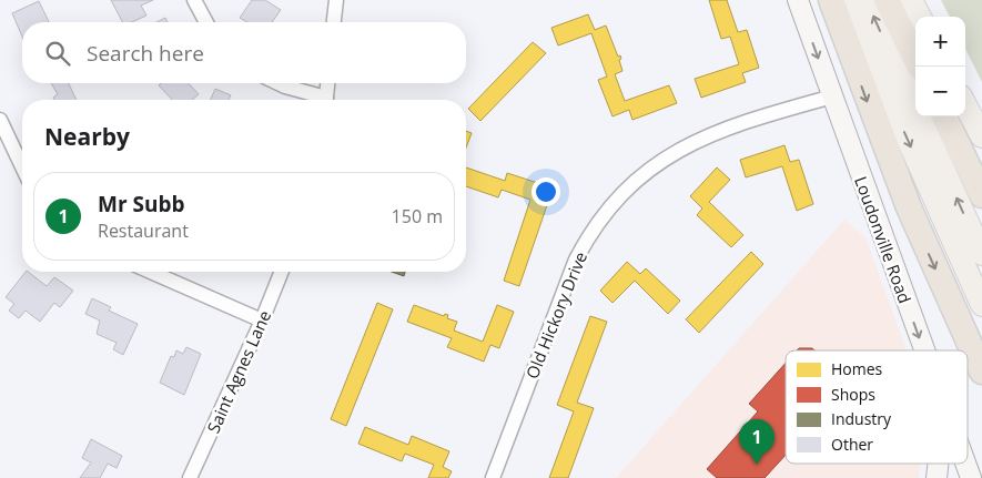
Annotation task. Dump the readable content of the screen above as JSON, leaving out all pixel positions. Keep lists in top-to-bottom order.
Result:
{
  "streets": {
    "main road": ["Loudonville Road"],
    "street": ["Old Hickory Drive", "Saint Agnes Lane"]
  },
  "crossings": [
    ["Loudonville Road", "Old Hickory Drive"]
  ],
  "legend": [
    "Homes",
    "Shops",
    "Industry",
    "Other"
  ],
  "page": {
    "map_buttons": ["+", "−"],
    "search": "Search here",
    "heading": "Nearby",
    "list": [
      {
        "mark": "1",
        "name": "Mr Subb",
        "note": "Restaurant",
        "value": "150 m"
      }
    ],
    "pins": "1"
  }
}
